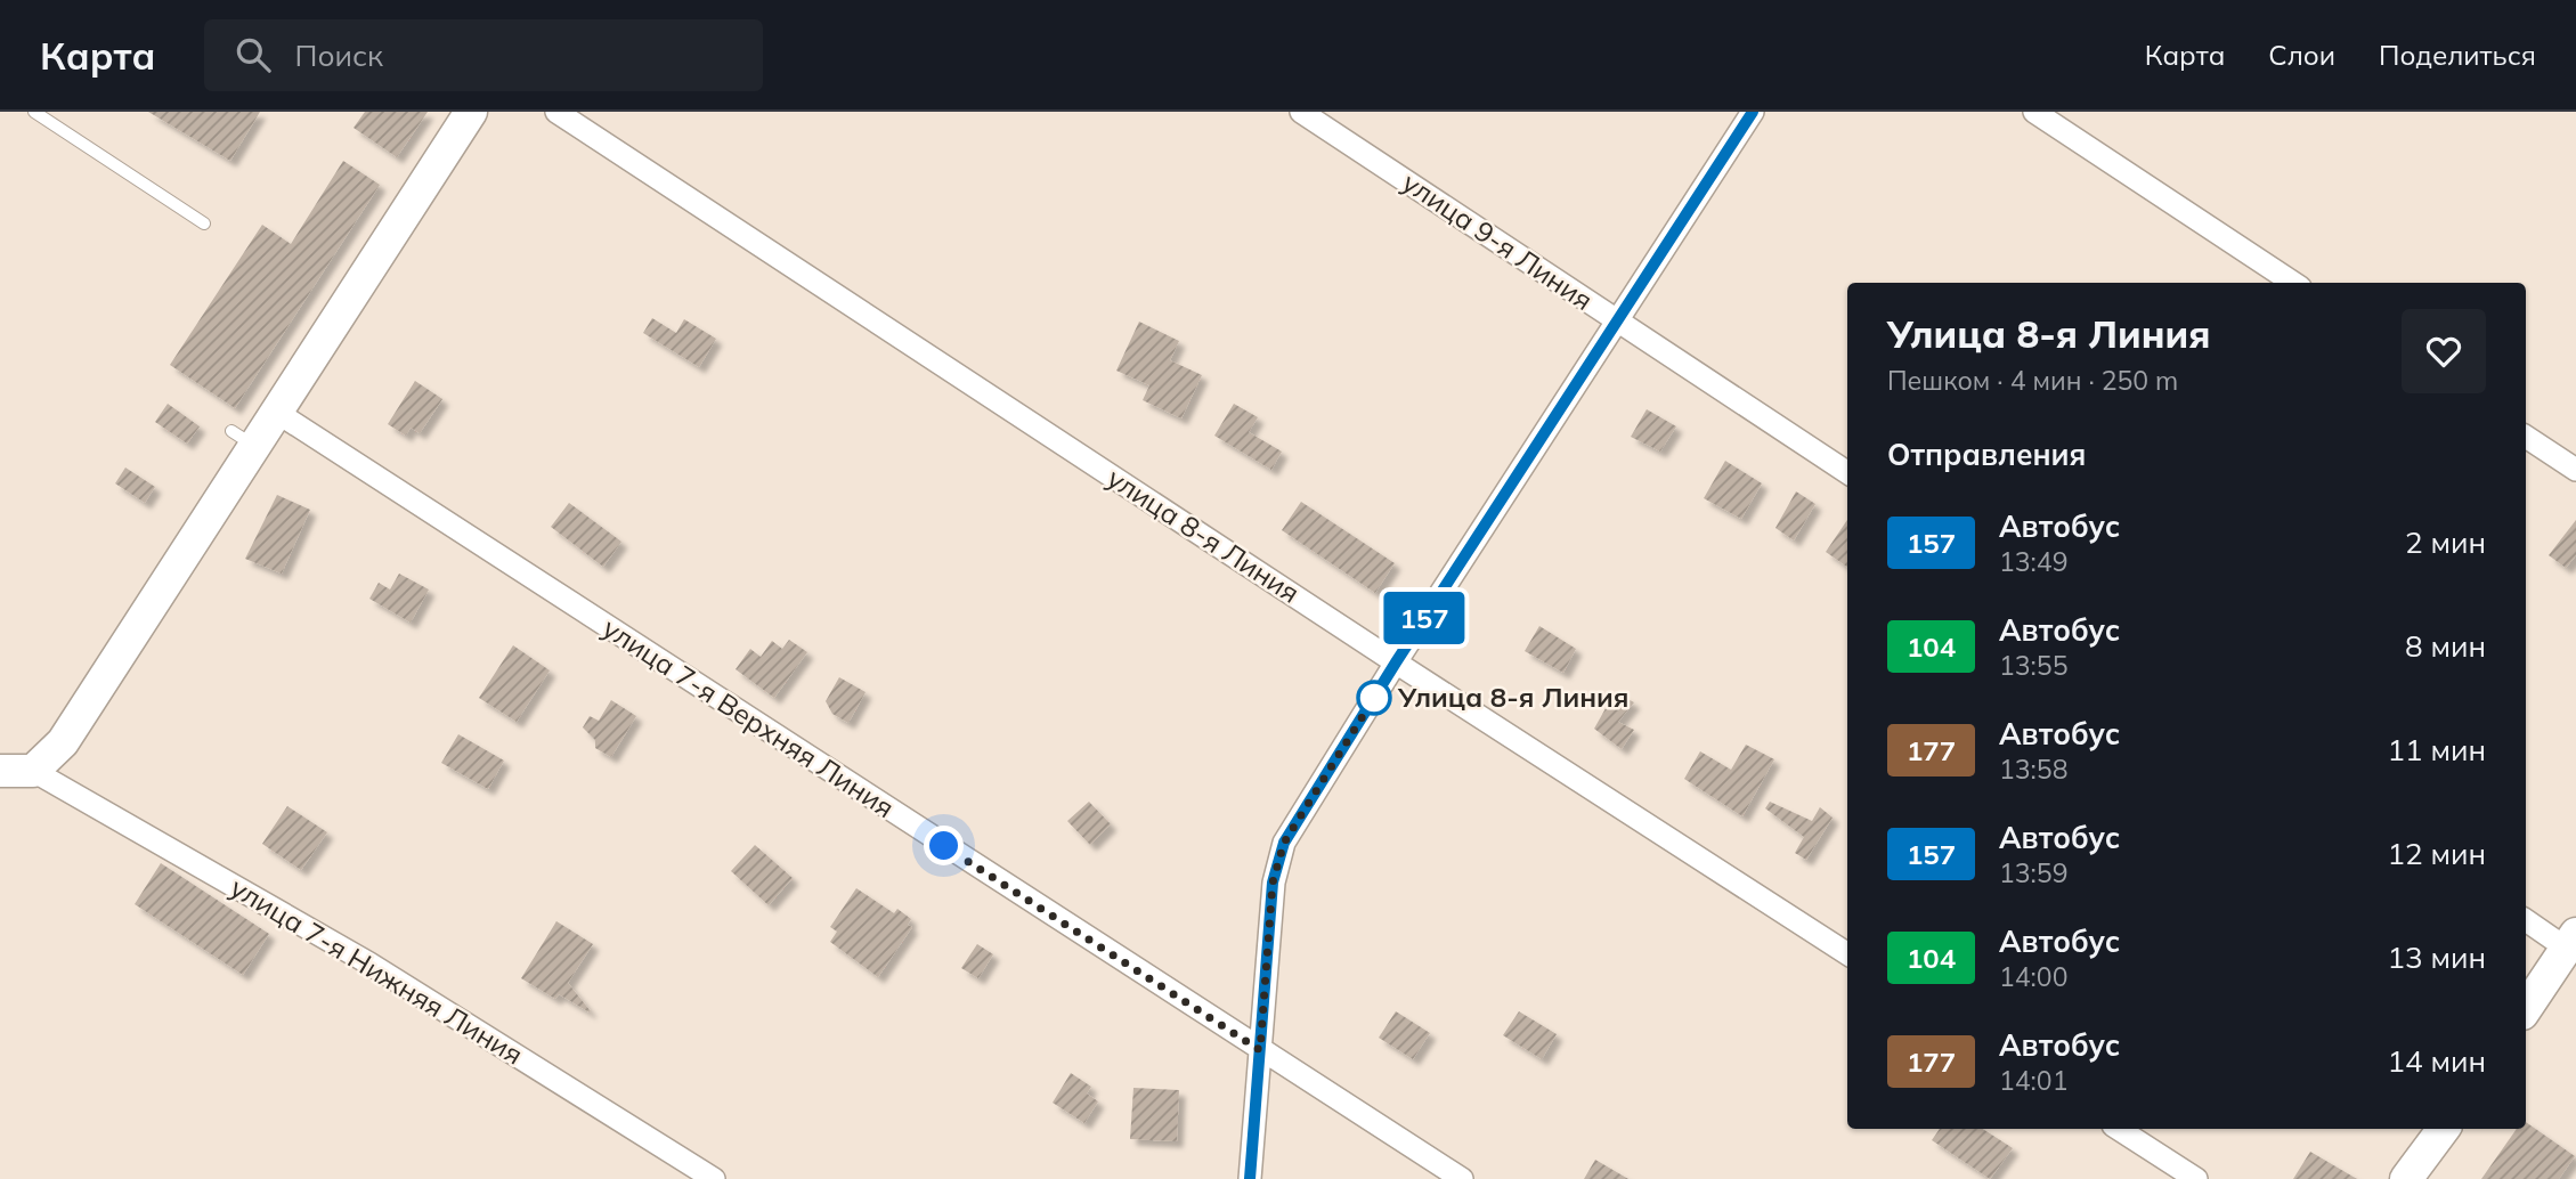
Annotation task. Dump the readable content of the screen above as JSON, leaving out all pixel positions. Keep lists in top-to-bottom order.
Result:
{
  "streets": {
    "street": [
      "улица 9-я Линия",
      "улица 8-я Линия",
      "улица 7-я Верхняя Линия",
      "улица 7-я Нижняя Линия"
    ]
  },
  "places": ["Улица 8-я Линия"],
  "lines": ["bus line 157"],
  "page": {
    "header": "Карта",
    "search": "Поиск",
    "nav": ["Карта", "Слои", "Поделиться"],
    "on_map": "157",
    "heading": [
      ["Улица 8-я Линия", "Пешком · 4 мин · 250 m"],
      "Отправления"
    ],
    "list": [
      {
        "mark": "157",
        "name": "Автобус",
        "note": "13:49",
        "value": "2 мин"
      },
      {
        "mark": "104",
        "name": "Автобус",
        "note": "13:55",
        "value": "8 мин"
      },
      {
        "mark": "177",
        "name": "Автобус",
        "note": "13:58",
        "value": "11 мин"
      },
      {
        "mark": "157",
        "name": "Автобус",
        "note": "13:59",
        "value": "12 мин"
      },
      {
        "mark": "104",
        "name": "Автобус",
        "note": "14:00",
        "value": "13 мин"
      },
      {
        "mark": "177",
        "name": "Автобус",
        "note": "14:01",
        "value": "14 мин"
      }
    ]
  }
}
